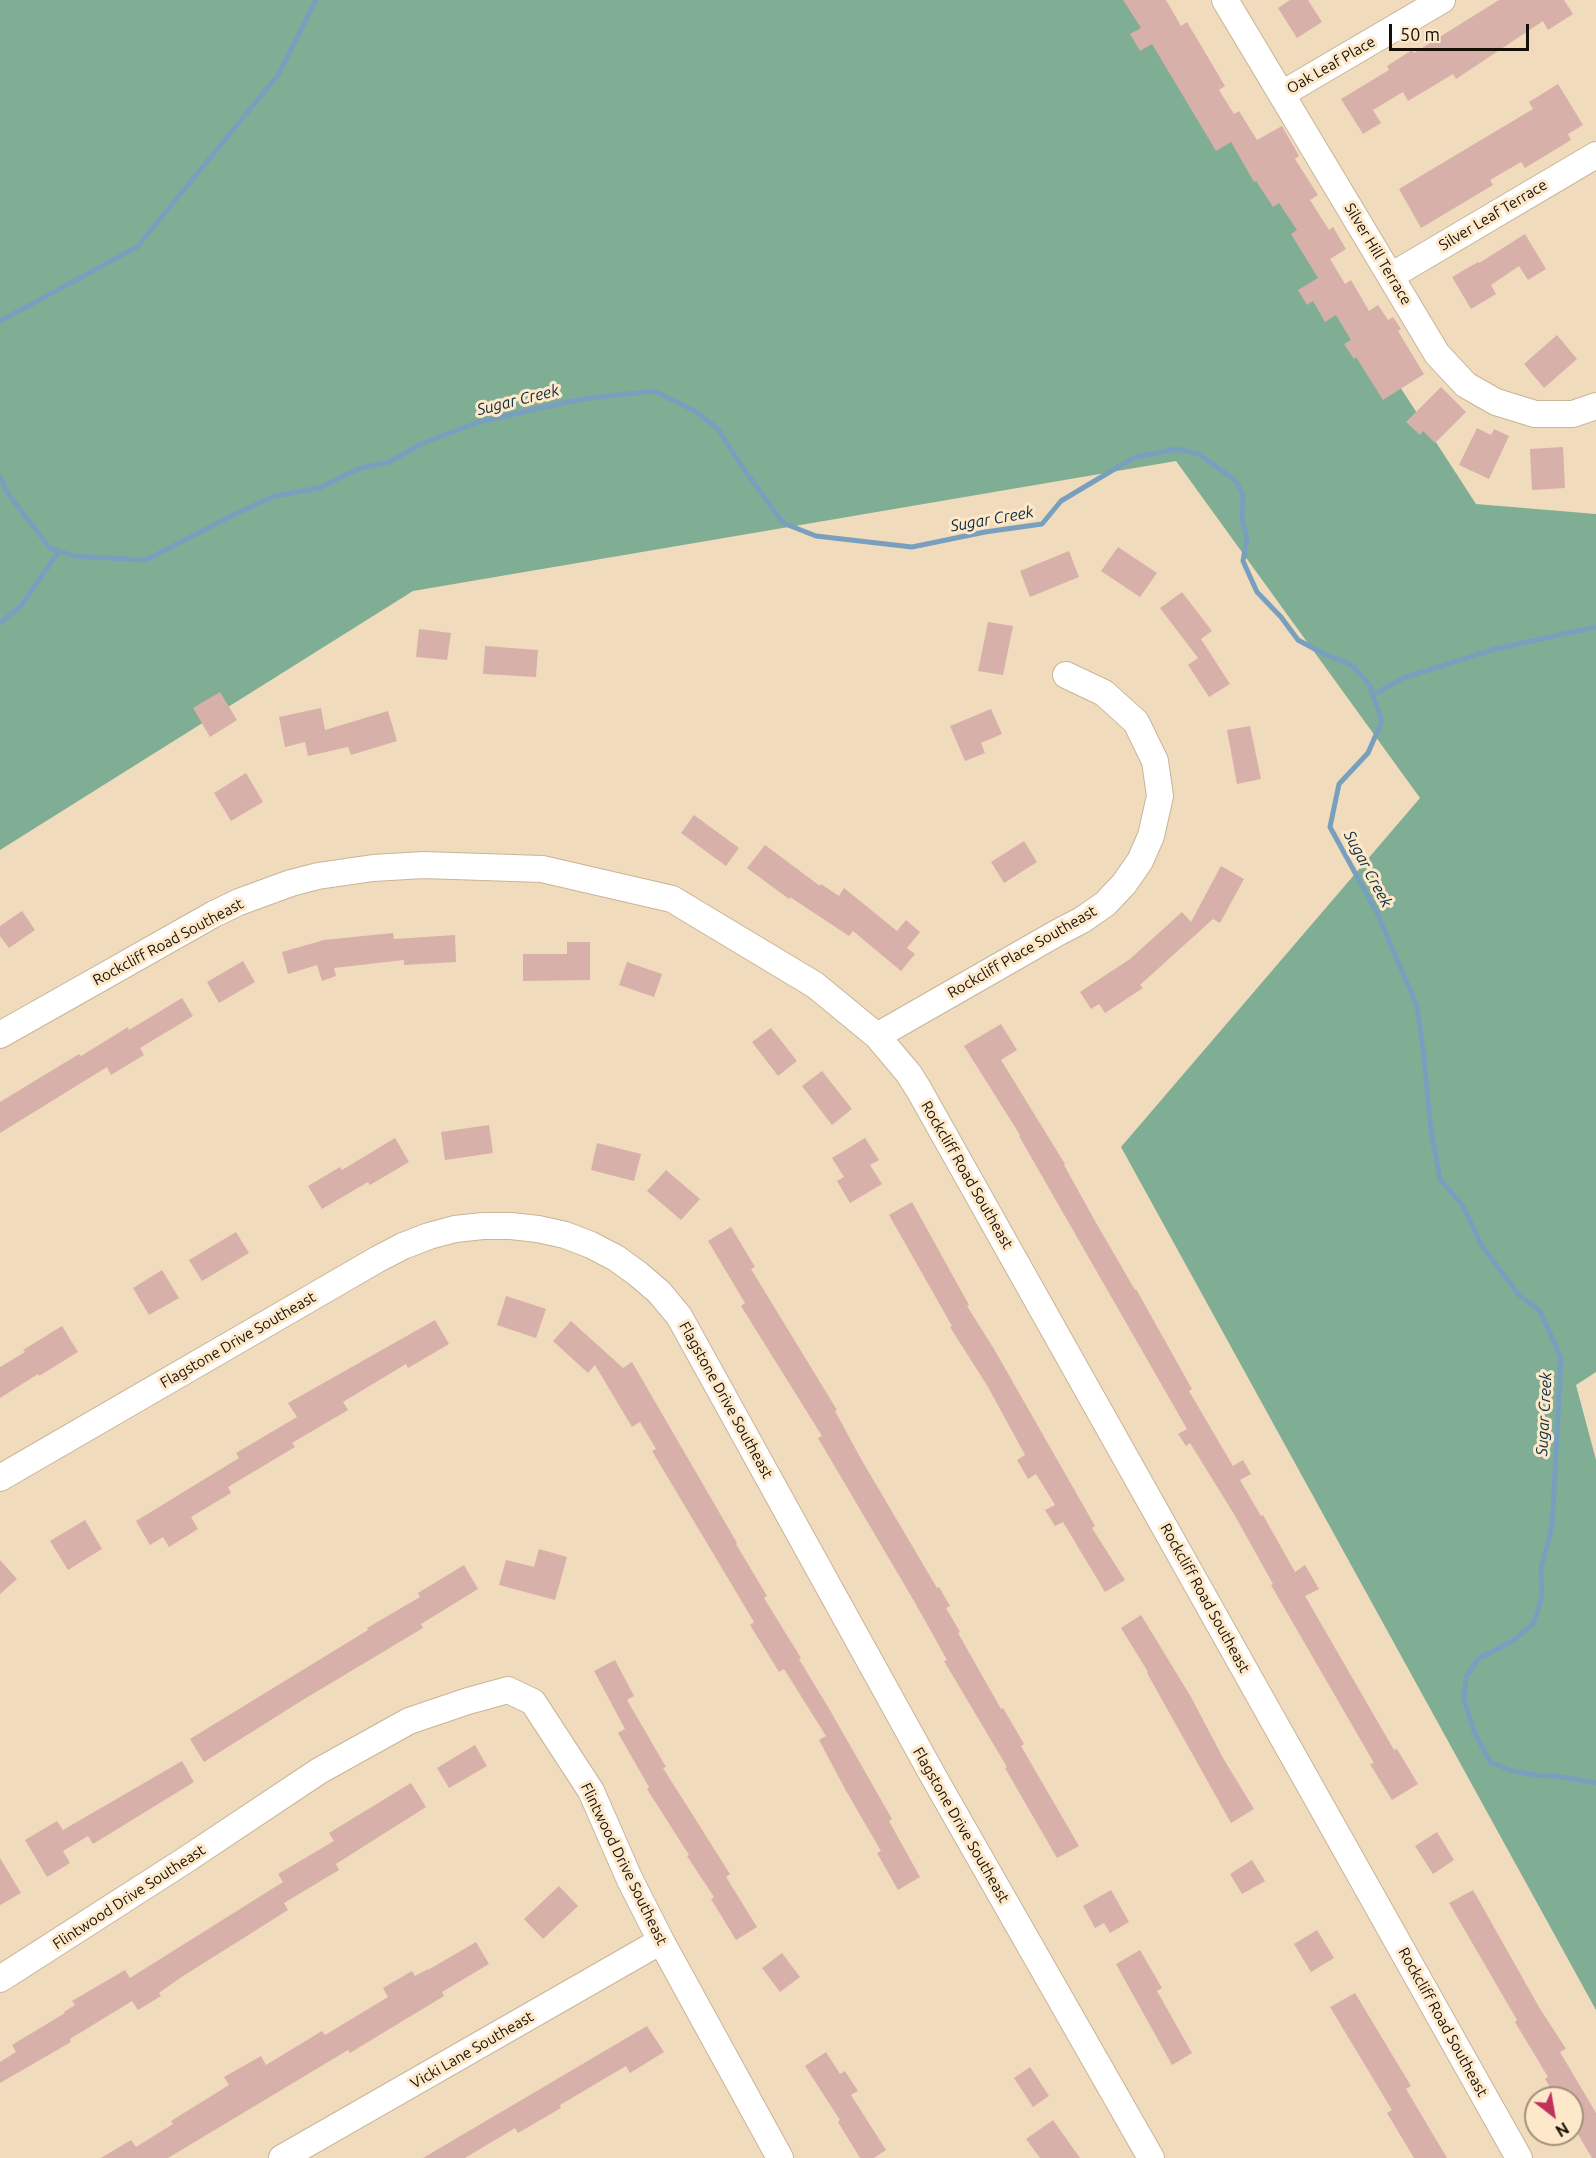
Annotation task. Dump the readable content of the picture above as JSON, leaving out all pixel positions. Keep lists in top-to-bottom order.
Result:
{
  "streets": {
    "street": [
      "Oak Leaf Place",
      "Silver Leaf Terrace",
      "Silver Hill Terrace",
      "Rockcliff Road Southeast",
      "Rockcliff Place Southeast",
      "Flagstone Drive Southeast",
      "Flintwood Drive Southeast",
      "Vicki Lane Southeast"
    ]
  },
  "crossings": [
    ["Oak Leaf Place", "Silver Hill Terrace"],
    ["Silver Leaf Terrace", "Silver Hill Terrace"],
    ["Rockcliff Road Southeast", "Rockcliff Place Southeast"],
    ["Flintwood Drive Southeast", "Vicki Lane Southeast"]
  ],
  "water": ["Sugar Creek"],
  "scale_bar": "50 m",
  "north": "bottom right"
}
